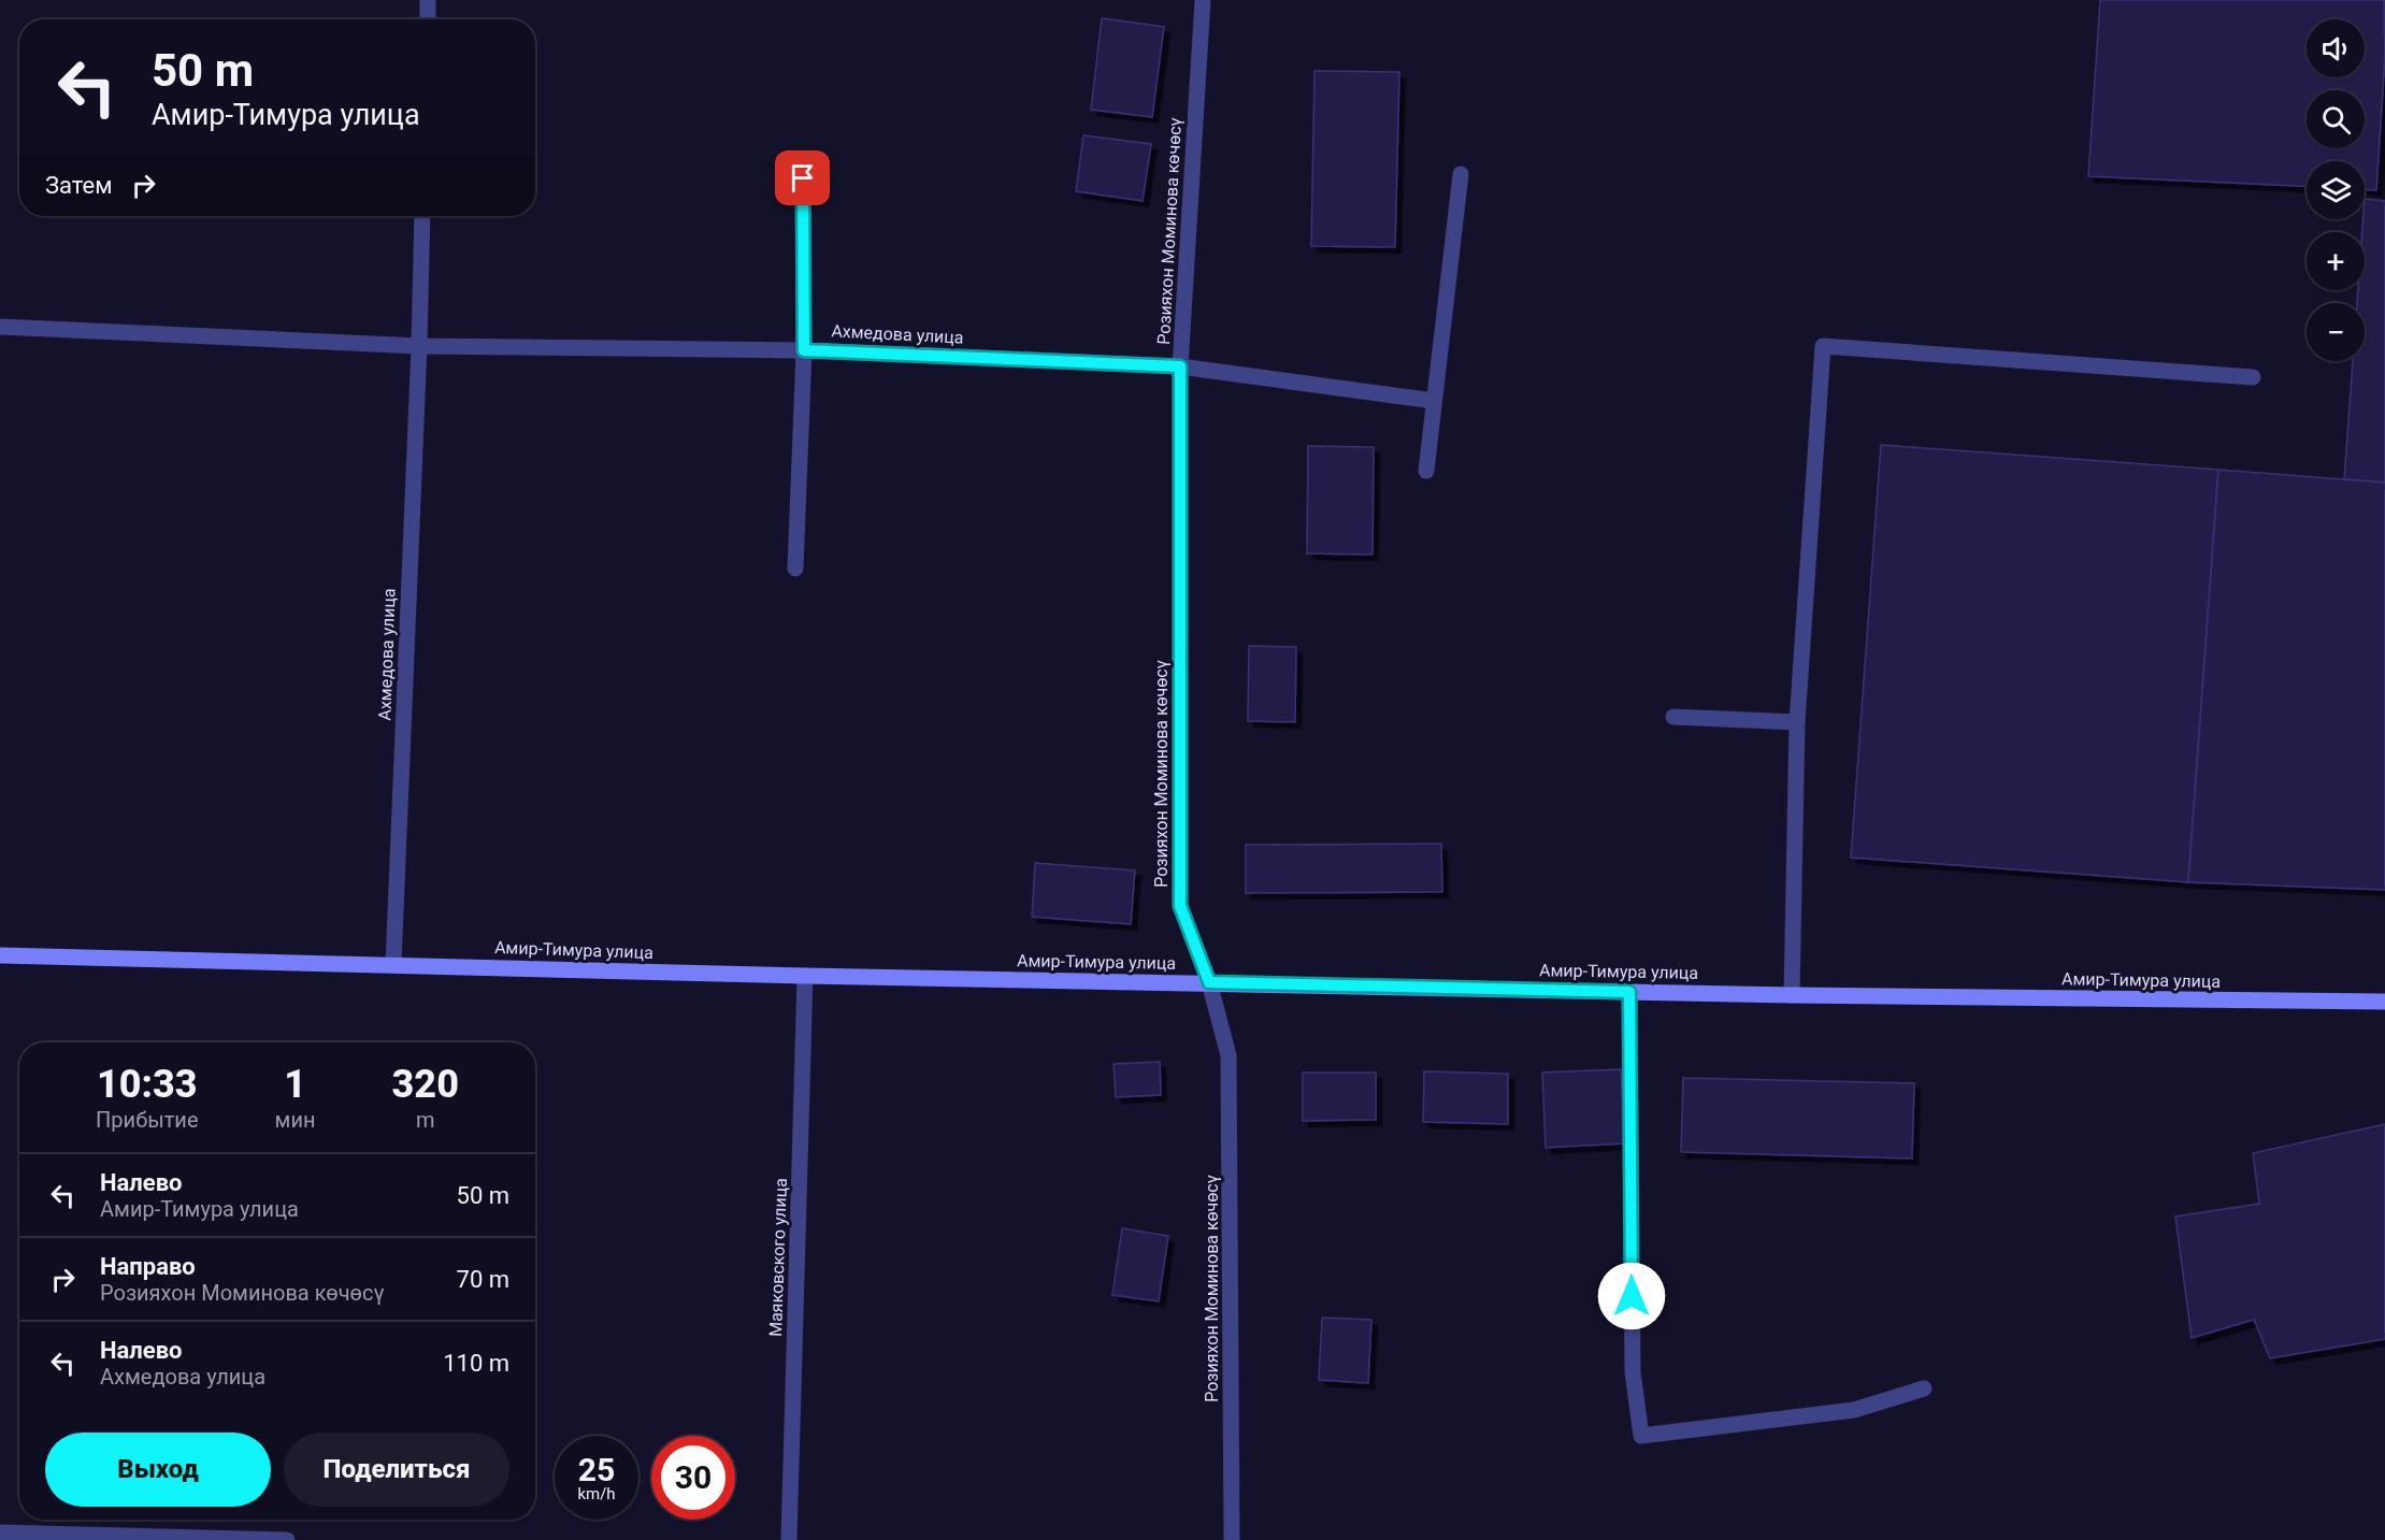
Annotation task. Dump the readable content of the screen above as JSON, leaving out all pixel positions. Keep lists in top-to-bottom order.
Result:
{
  "streets": {
    "main road": ["Амир-Тимура улица"],
    "street": ["Розияхон Моминова көчөсү", "Ахмедова улица", "Маяковского улица"]
  },
  "crossings": [
    ["Розияхон Моминова көчөсү", "Ахмедова улица"],
    ["Розияхон Моминова көчөсү", "Амир-Тимура улица"],
    ["Ахмедова улица", "Амир-Тимура улица"],
    ["Амир-Тимура улица", "Маяковского улица"]
  ],
  "page": {
    "map_buttons": ["+", "−"],
    "turn": ["50 m", "Амир-Тимура улица"],
    "then": "Затем",
    "eta": [
      "10:33",
      "Прибытие",
      "1",
      "мин",
      "320",
      "m"
    ],
    "list": [
      {
        "name": "Налево",
        "note": "Амир-Тимура улица",
        "value": "50 m"
      },
      {
        "name": "Направо",
        "note": "Розияхон Моминова көчөсү",
        "value": "70 m"
      },
      {
        "name": "Налево",
        "note": "Ахмедова улица",
        "value": "110 m"
      }
    ],
    "buttons": ["Выход", "Поделиться"],
    "speed": "25 km/h",
    "limit": "30"
  }
}
